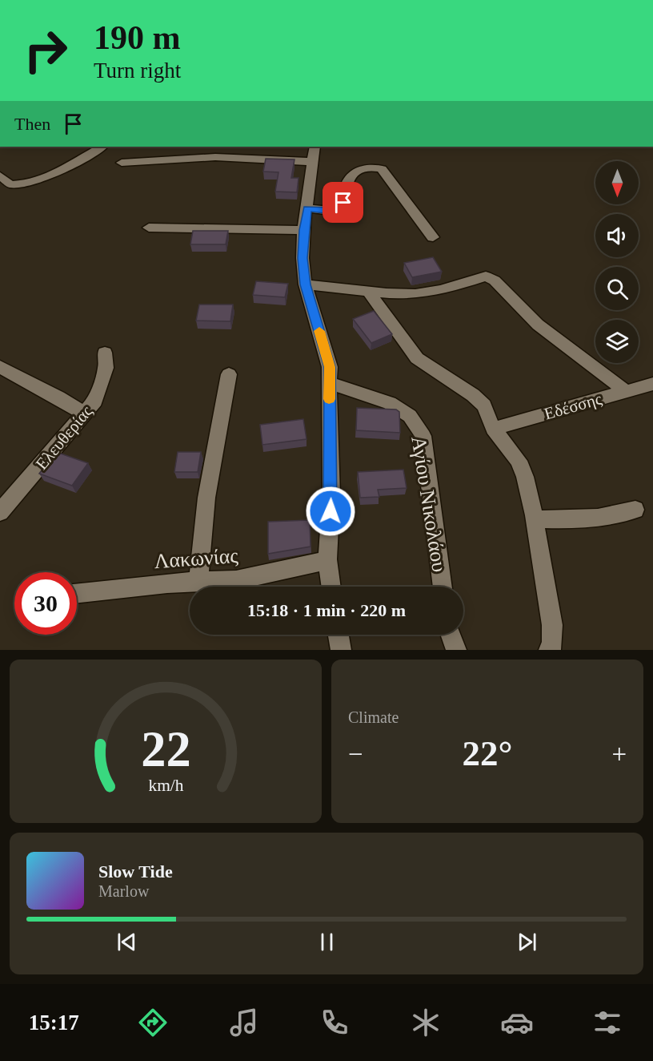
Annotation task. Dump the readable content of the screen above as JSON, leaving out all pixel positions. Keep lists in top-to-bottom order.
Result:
{
  "streets": {
    "street": [
      "Εδέσσης",
      "Ελευθερίας",
      "Αγίου Νικολάου",
      "Λακωνίας"
    ]
  },
  "north": "bottom",
  "page": {
    "turn": ["190 m", "Turn right"],
    "then": "Then",
    "limit": "30",
    "trip": "15:18 · 1 min · 220 m",
    "tile": "Climate",
    "heat": ["−", "22°", "+"],
    "song": ["Slow Tide", "Marlow"],
    "tabs": "15:17",
    "gauge": ["22", "km/h"]
  }
}
